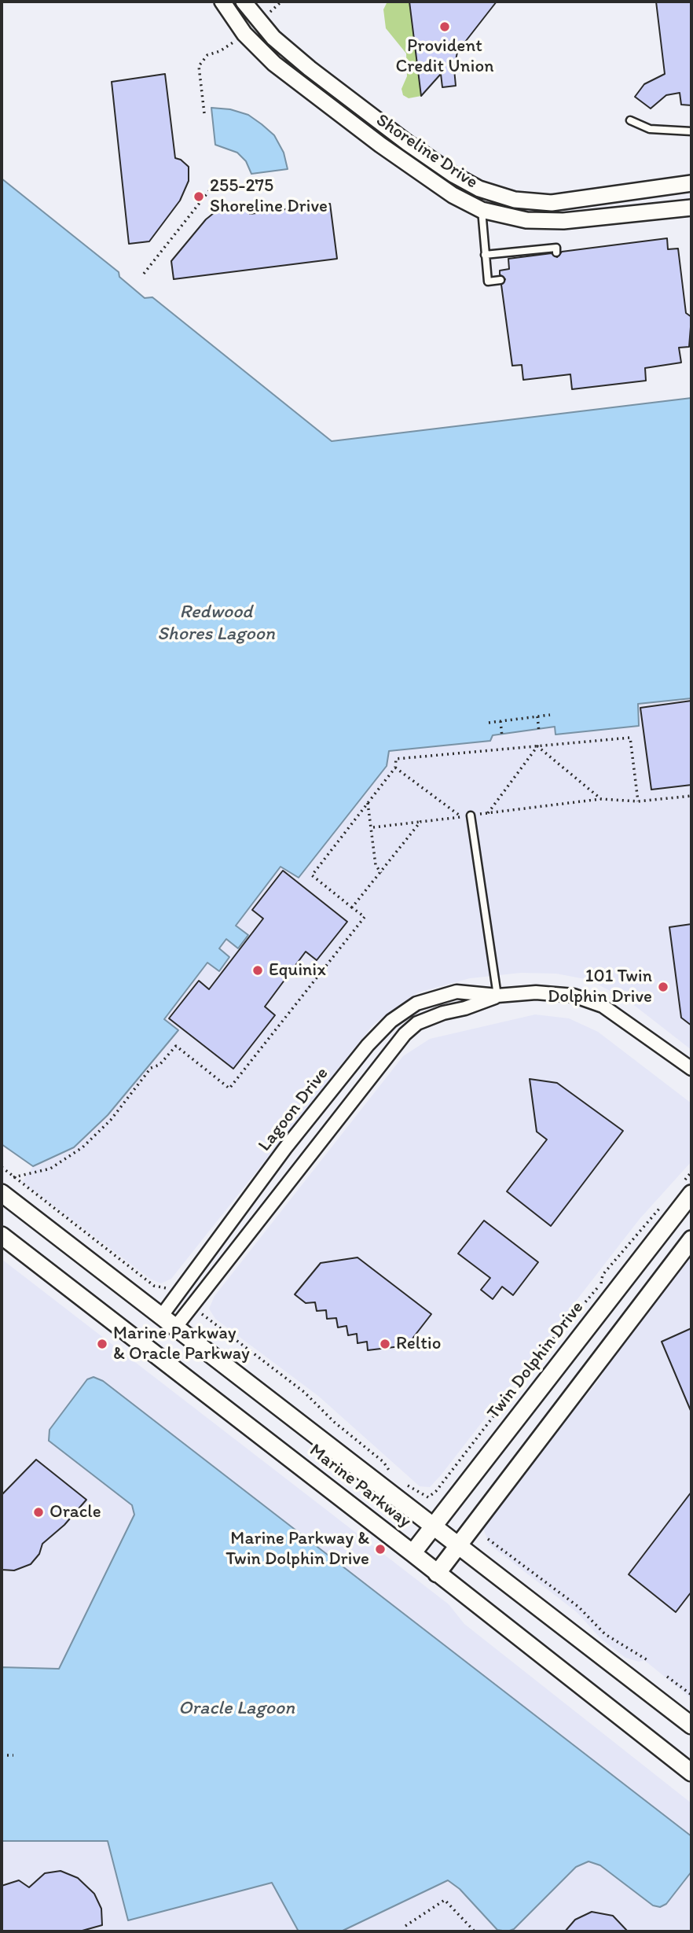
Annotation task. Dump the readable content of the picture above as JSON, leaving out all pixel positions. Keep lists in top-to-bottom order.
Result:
{
  "streets": {
    "main road": ["Twin Dolphin Drive", "Marine Parkway"],
    "street": ["Shoreline Drive", "Lagoon Drive"]
  },
  "crossings": [
    ["Lagoon Drive", "Marine Parkway"],
    ["Twin Dolphin Drive", "Marine Parkway"]
  ],
  "water": ["Redwood Shores Lagoon", "Oracle Lagoon"],
  "places": [
    "Provident Credit Union",
    "255-275 Shoreline Drive",
    "Equinix",
    "101 Twin Dolphin Drive",
    "Marine Parkway & Oracle Parkway",
    "Reltio",
    "Oracle",
    "Marine Parkway & Twin Dolphin Drive"
  ]
}
